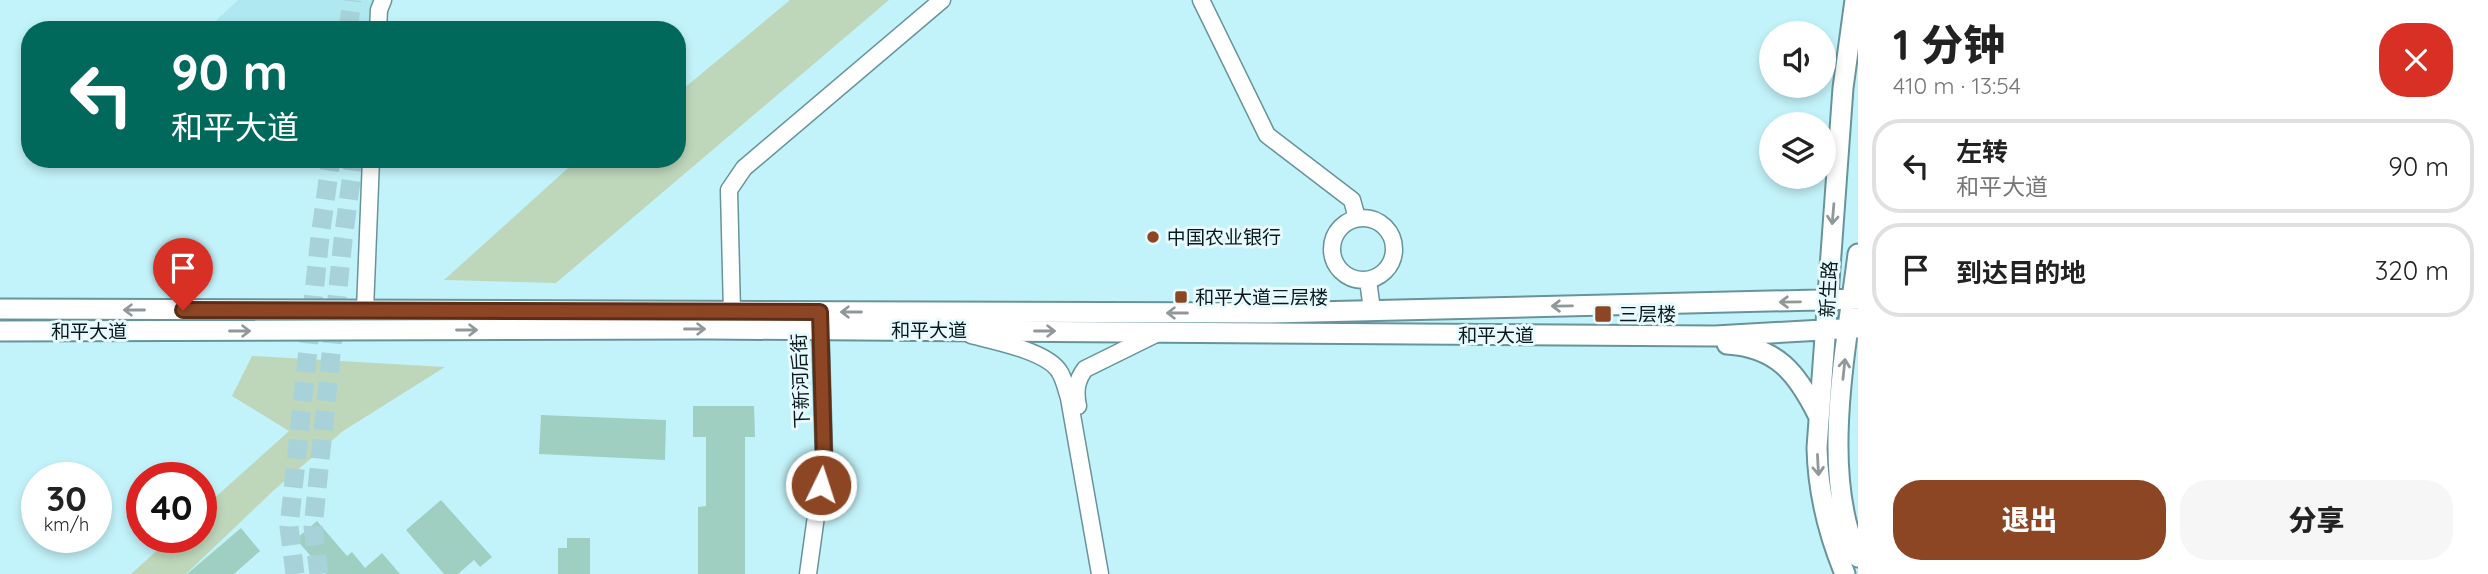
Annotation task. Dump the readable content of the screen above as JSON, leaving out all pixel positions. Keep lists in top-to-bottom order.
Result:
{
  "streets": {
    "main road": ["新生路", "和平大道"],
    "street": ["下新河后街"]
  },
  "crossings": [
    ["新生路", "和平大道"],
    ["和平大道", "下新河后街"]
  ],
  "places": {
    "other": ["中国农业银行"],
    "transit": ["和平大道三层楼", "三层楼"]
  },
  "page": {
    "heading": ["1 分钟", "410 m · 13:54"],
    "turn": ["90 m", "和平大道"],
    "list": [
      {
        "name": "左转",
        "note": "和平大道",
        "value": "90 m"
      },
      {
        "name": "到达目的地",
        "value": "320 m"
      }
    ],
    "speed": "30 km/h",
    "limit": "40",
    "buttons": ["退出", "分享"]
  }
}
